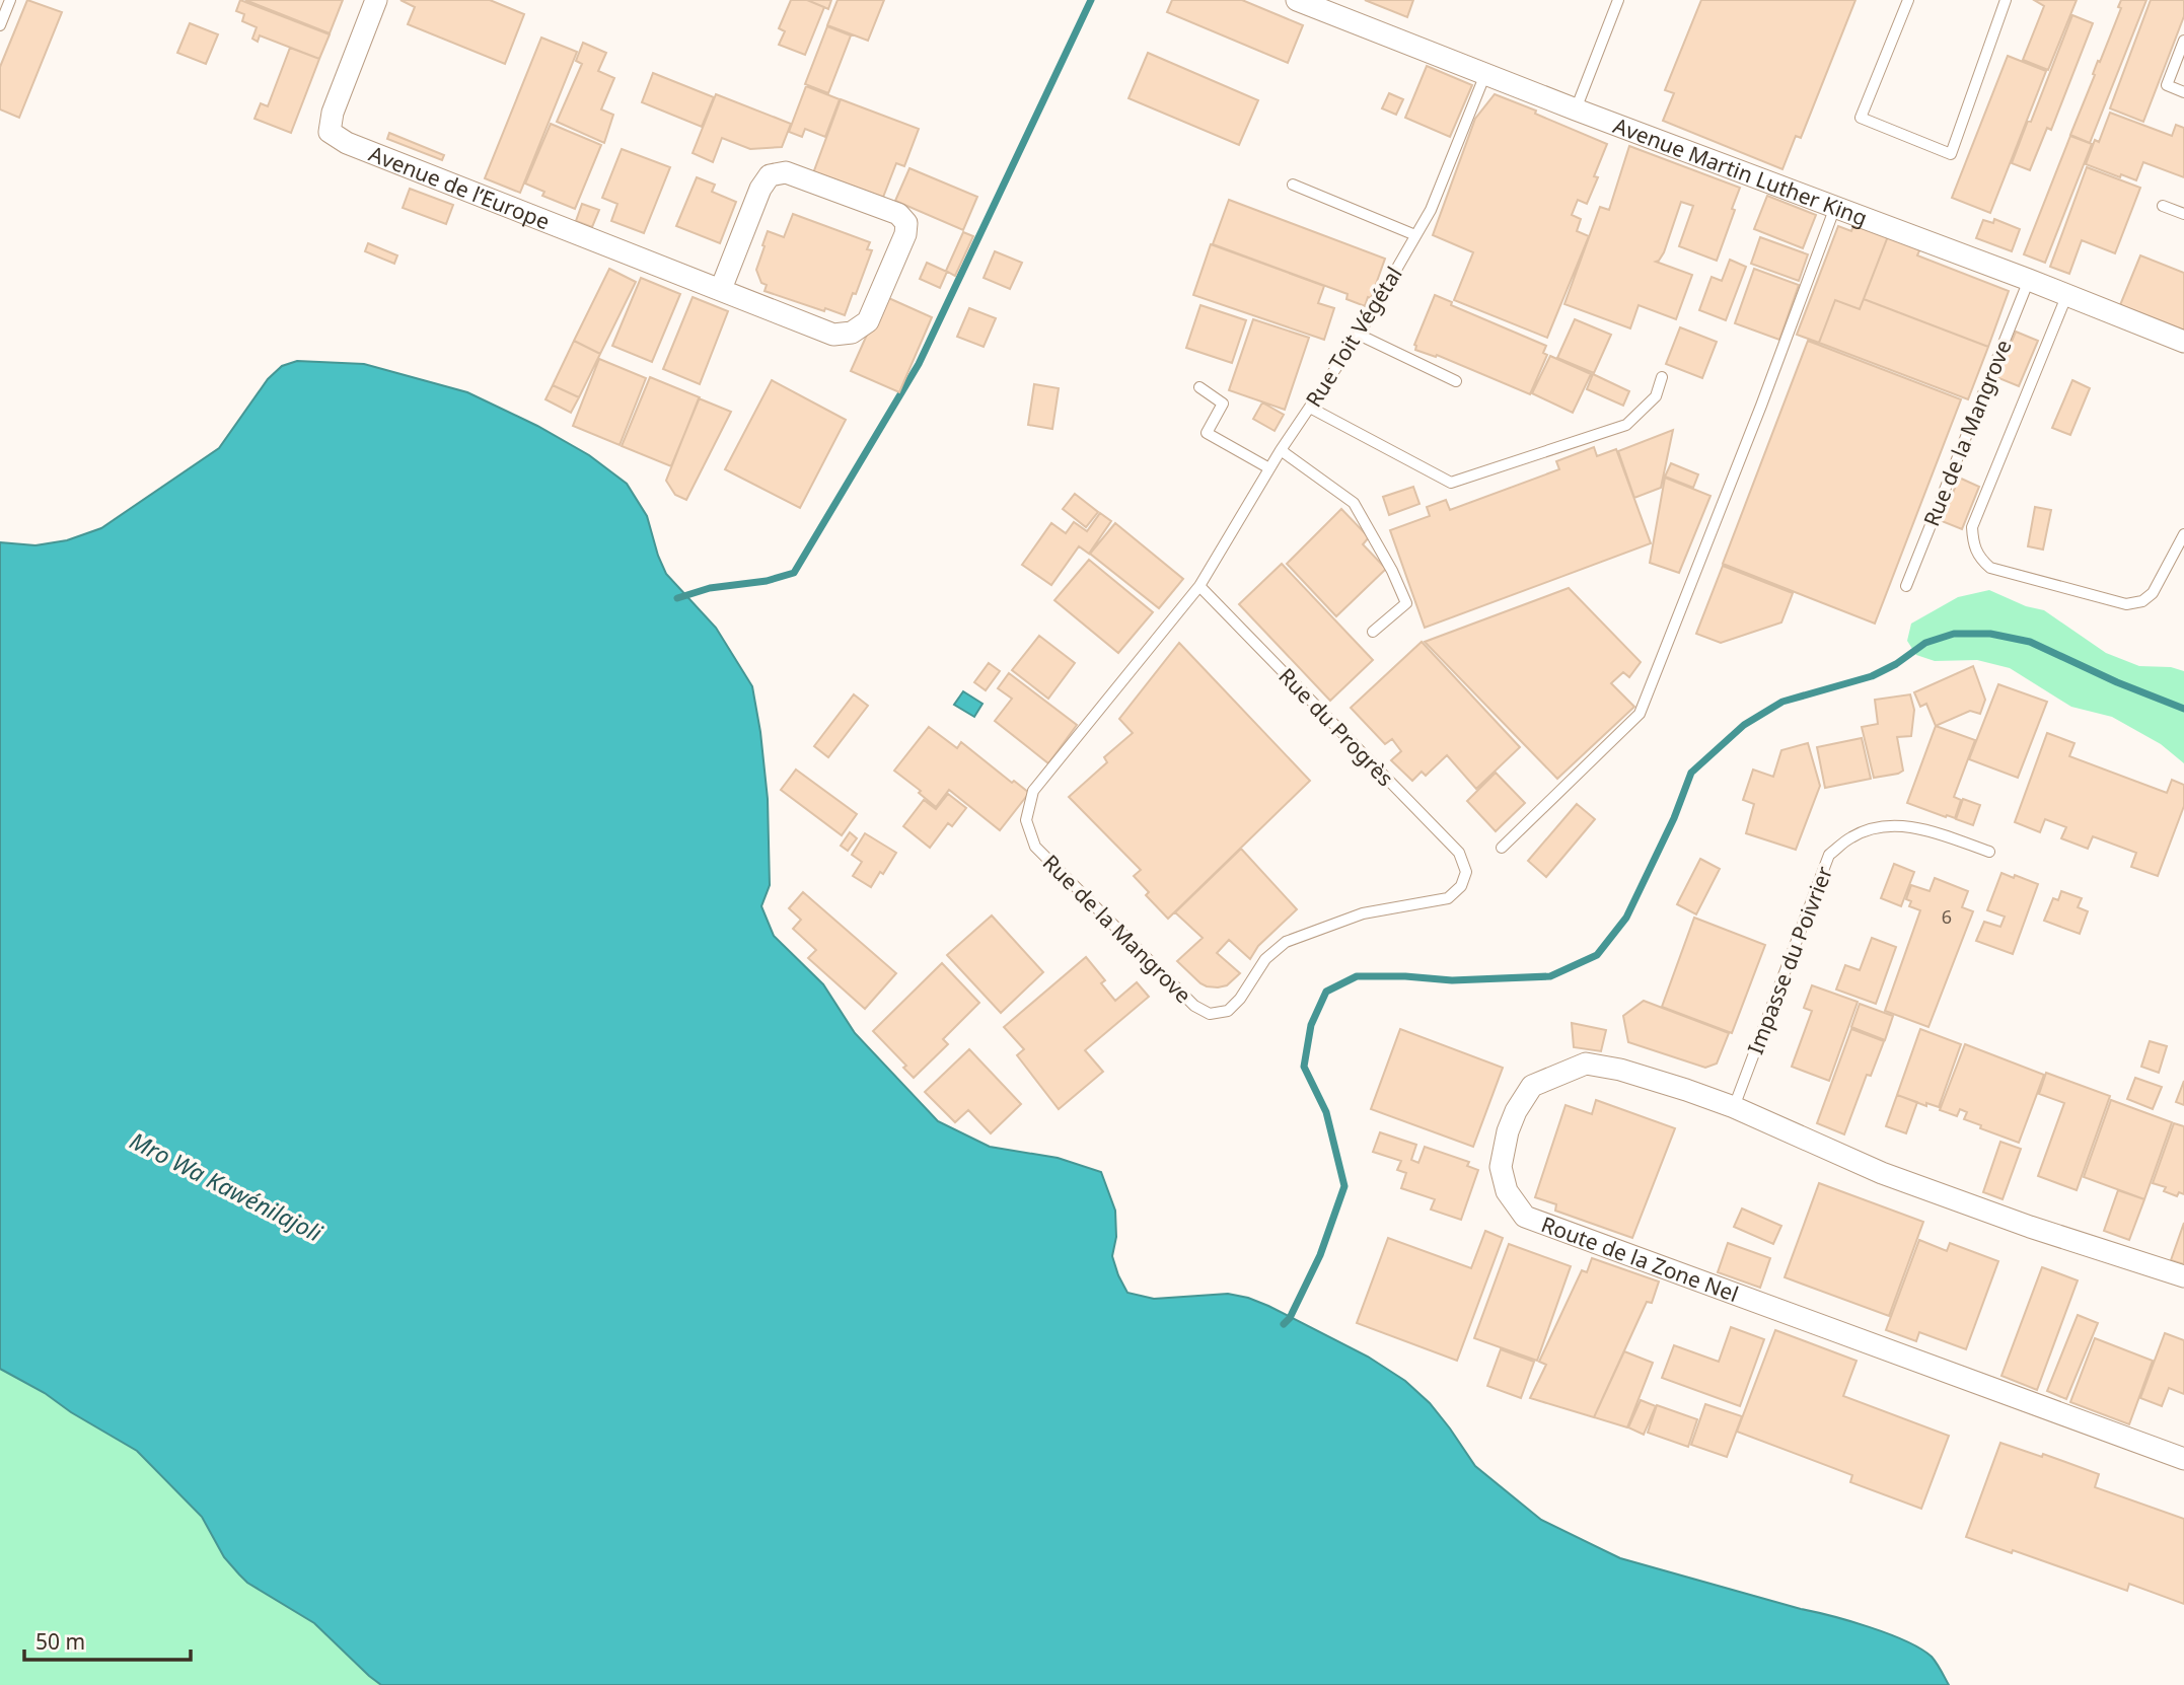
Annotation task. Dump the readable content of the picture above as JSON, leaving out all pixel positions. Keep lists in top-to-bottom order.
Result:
{
  "streets": {
    "street": ["Avenue Martin Luther King", "Avenue de l’Europe", "Route de la Zone Nel"],
    "lane": [
      "Rue Toit Végétal",
      "Rue de la Mangrove",
      "Rue du Progrès",
      "Impasse du Poivrier"
    ]
  },
  "crossings": [
    ["Avenue Martin Luther King", "Rue Toit Végétal"],
    ["Avenue Martin Luther King", "Rue de la Mangrove"],
    ["Rue Toit Végétal", "Rue de la Mangrove"],
    ["Rue Toit Végétal", "Rue du Progrès"],
    ["Rue de la Mangrove", "Rue du Progrès"],
    ["Impasse du Poivrier", "Route de la Zone Nel"]
  ],
  "water": ["Mro Wa Kawénilajoli"],
  "house_numbers": ["6"],
  "scale_bar": "50 m"
}
